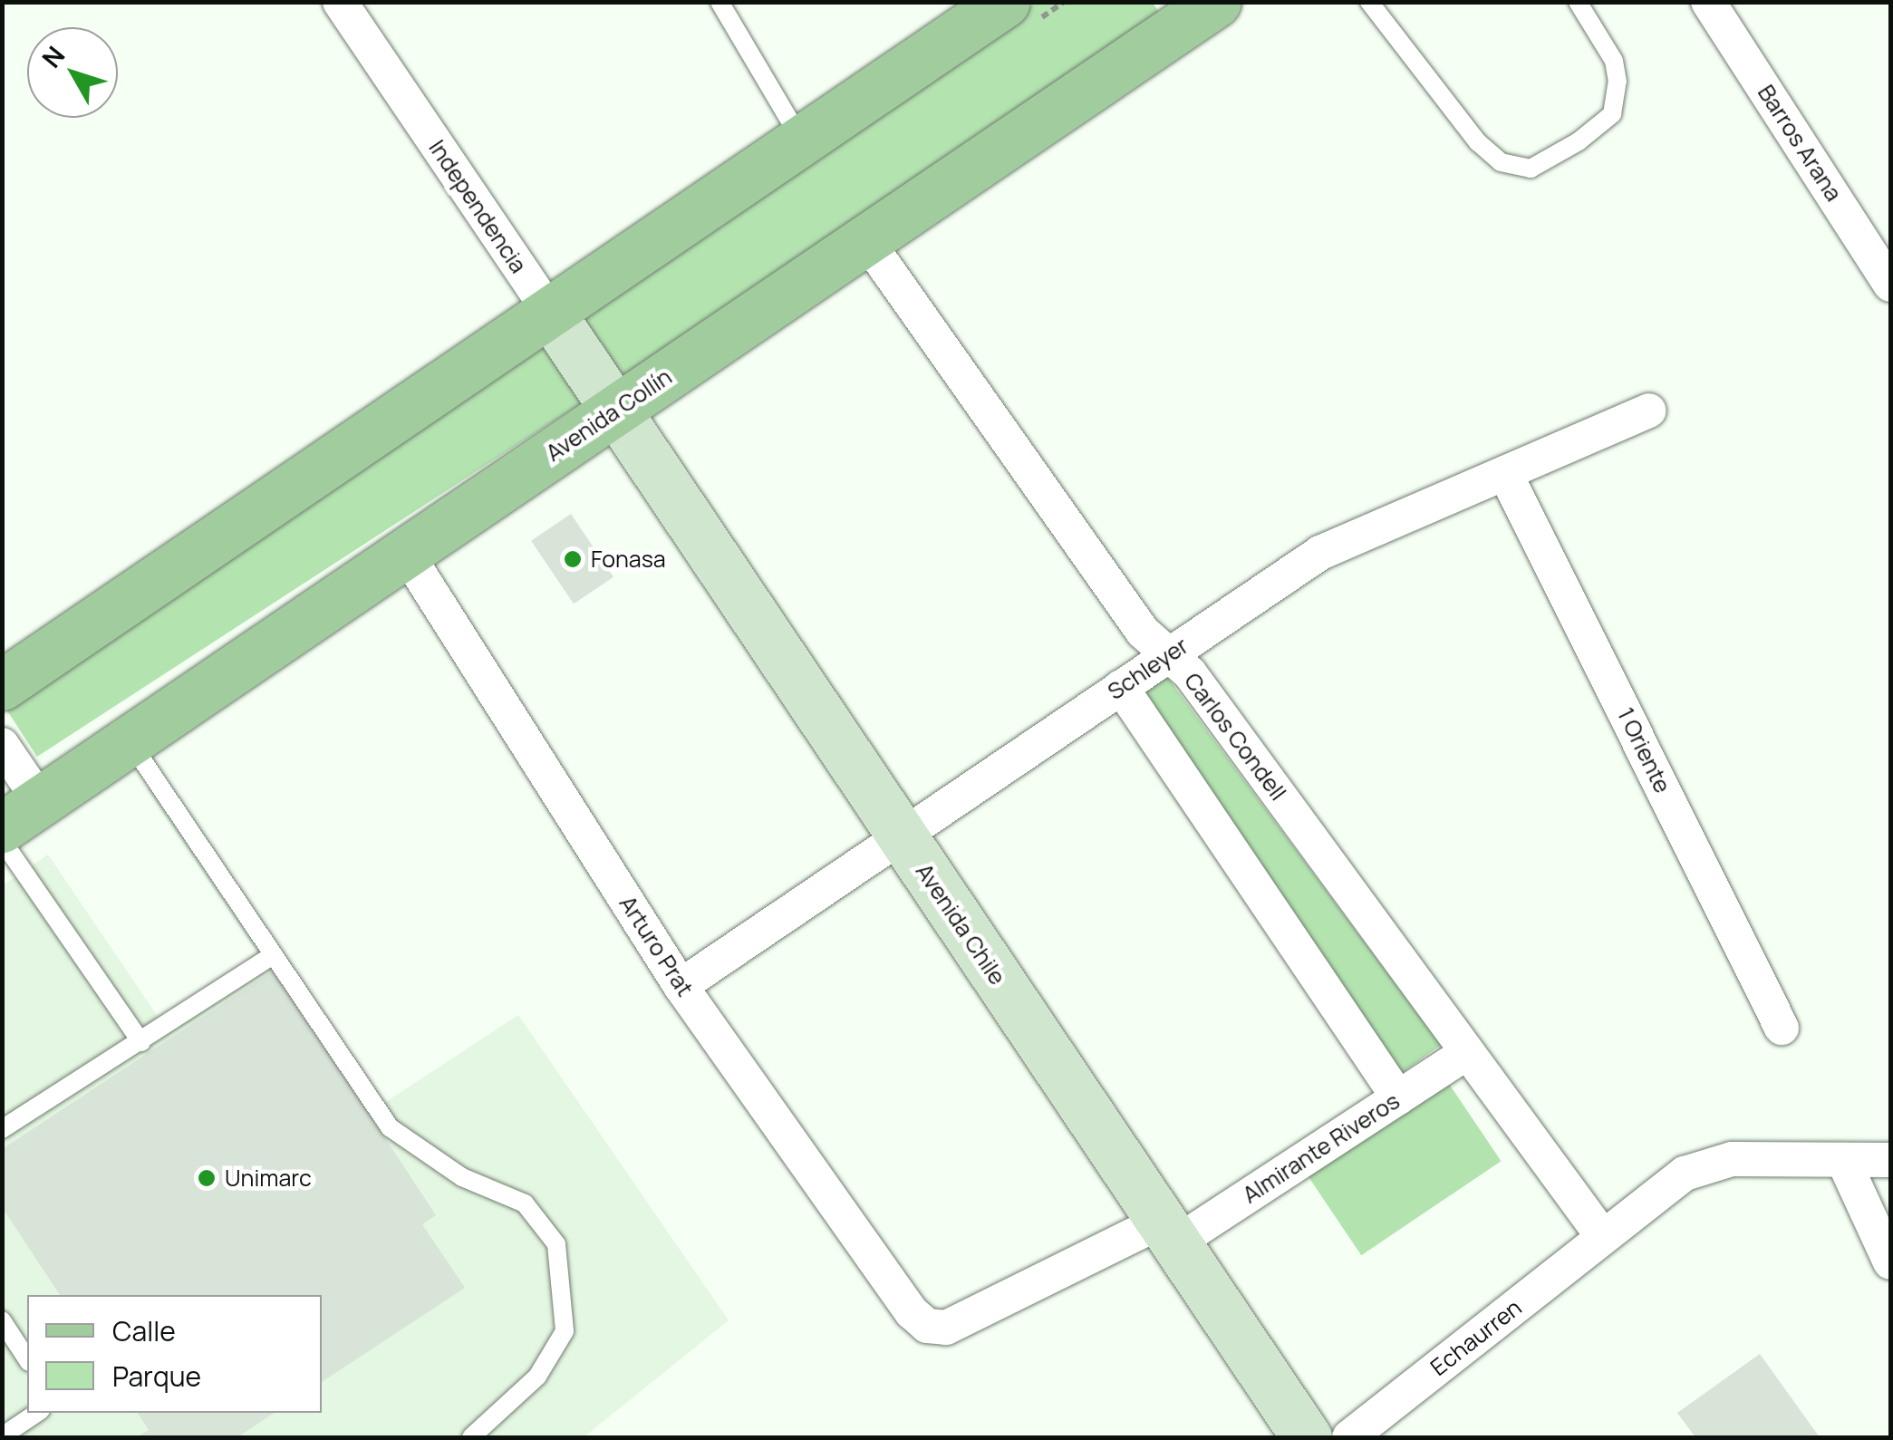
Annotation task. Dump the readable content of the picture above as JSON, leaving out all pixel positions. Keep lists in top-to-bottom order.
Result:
{
  "streets": {
    "main road": ["Avenida Collín"],
    "street": [
      "Barros Arana",
      "Independencia",
      "Schleyer",
      "Carlos Condell",
      "1 Oriente",
      "Avenida Chile",
      "Arturo Prat",
      "Almirante Riveros",
      "Echaurren"
    ]
  },
  "crossings": [
    ["Independencia", "Avenida Collín"],
    ["Independencia", "Avenida Chile"],
    ["Avenida Collín", "Carlos Condell"],
    ["Avenida Collín", "Avenida Chile"],
    ["Avenida Collín", "Arturo Prat"],
    ["Schleyer", "Carlos Condell"],
    ["Schleyer", "1 Oriente"],
    ["Schleyer", "Avenida Chile"],
    ["Schleyer", "Arturo Prat"],
    ["Carlos Condell", "Almirante Riveros"],
    ["Carlos Condell", "Echaurren"],
    ["Avenida Chile", "Almirante Riveros"],
    ["Arturo Prat", "Almirante Riveros"]
  ],
  "places": ["Fonasa", "Unimarc"],
  "legend": ["Calle", "Parque"],
  "north": "top left"
}
